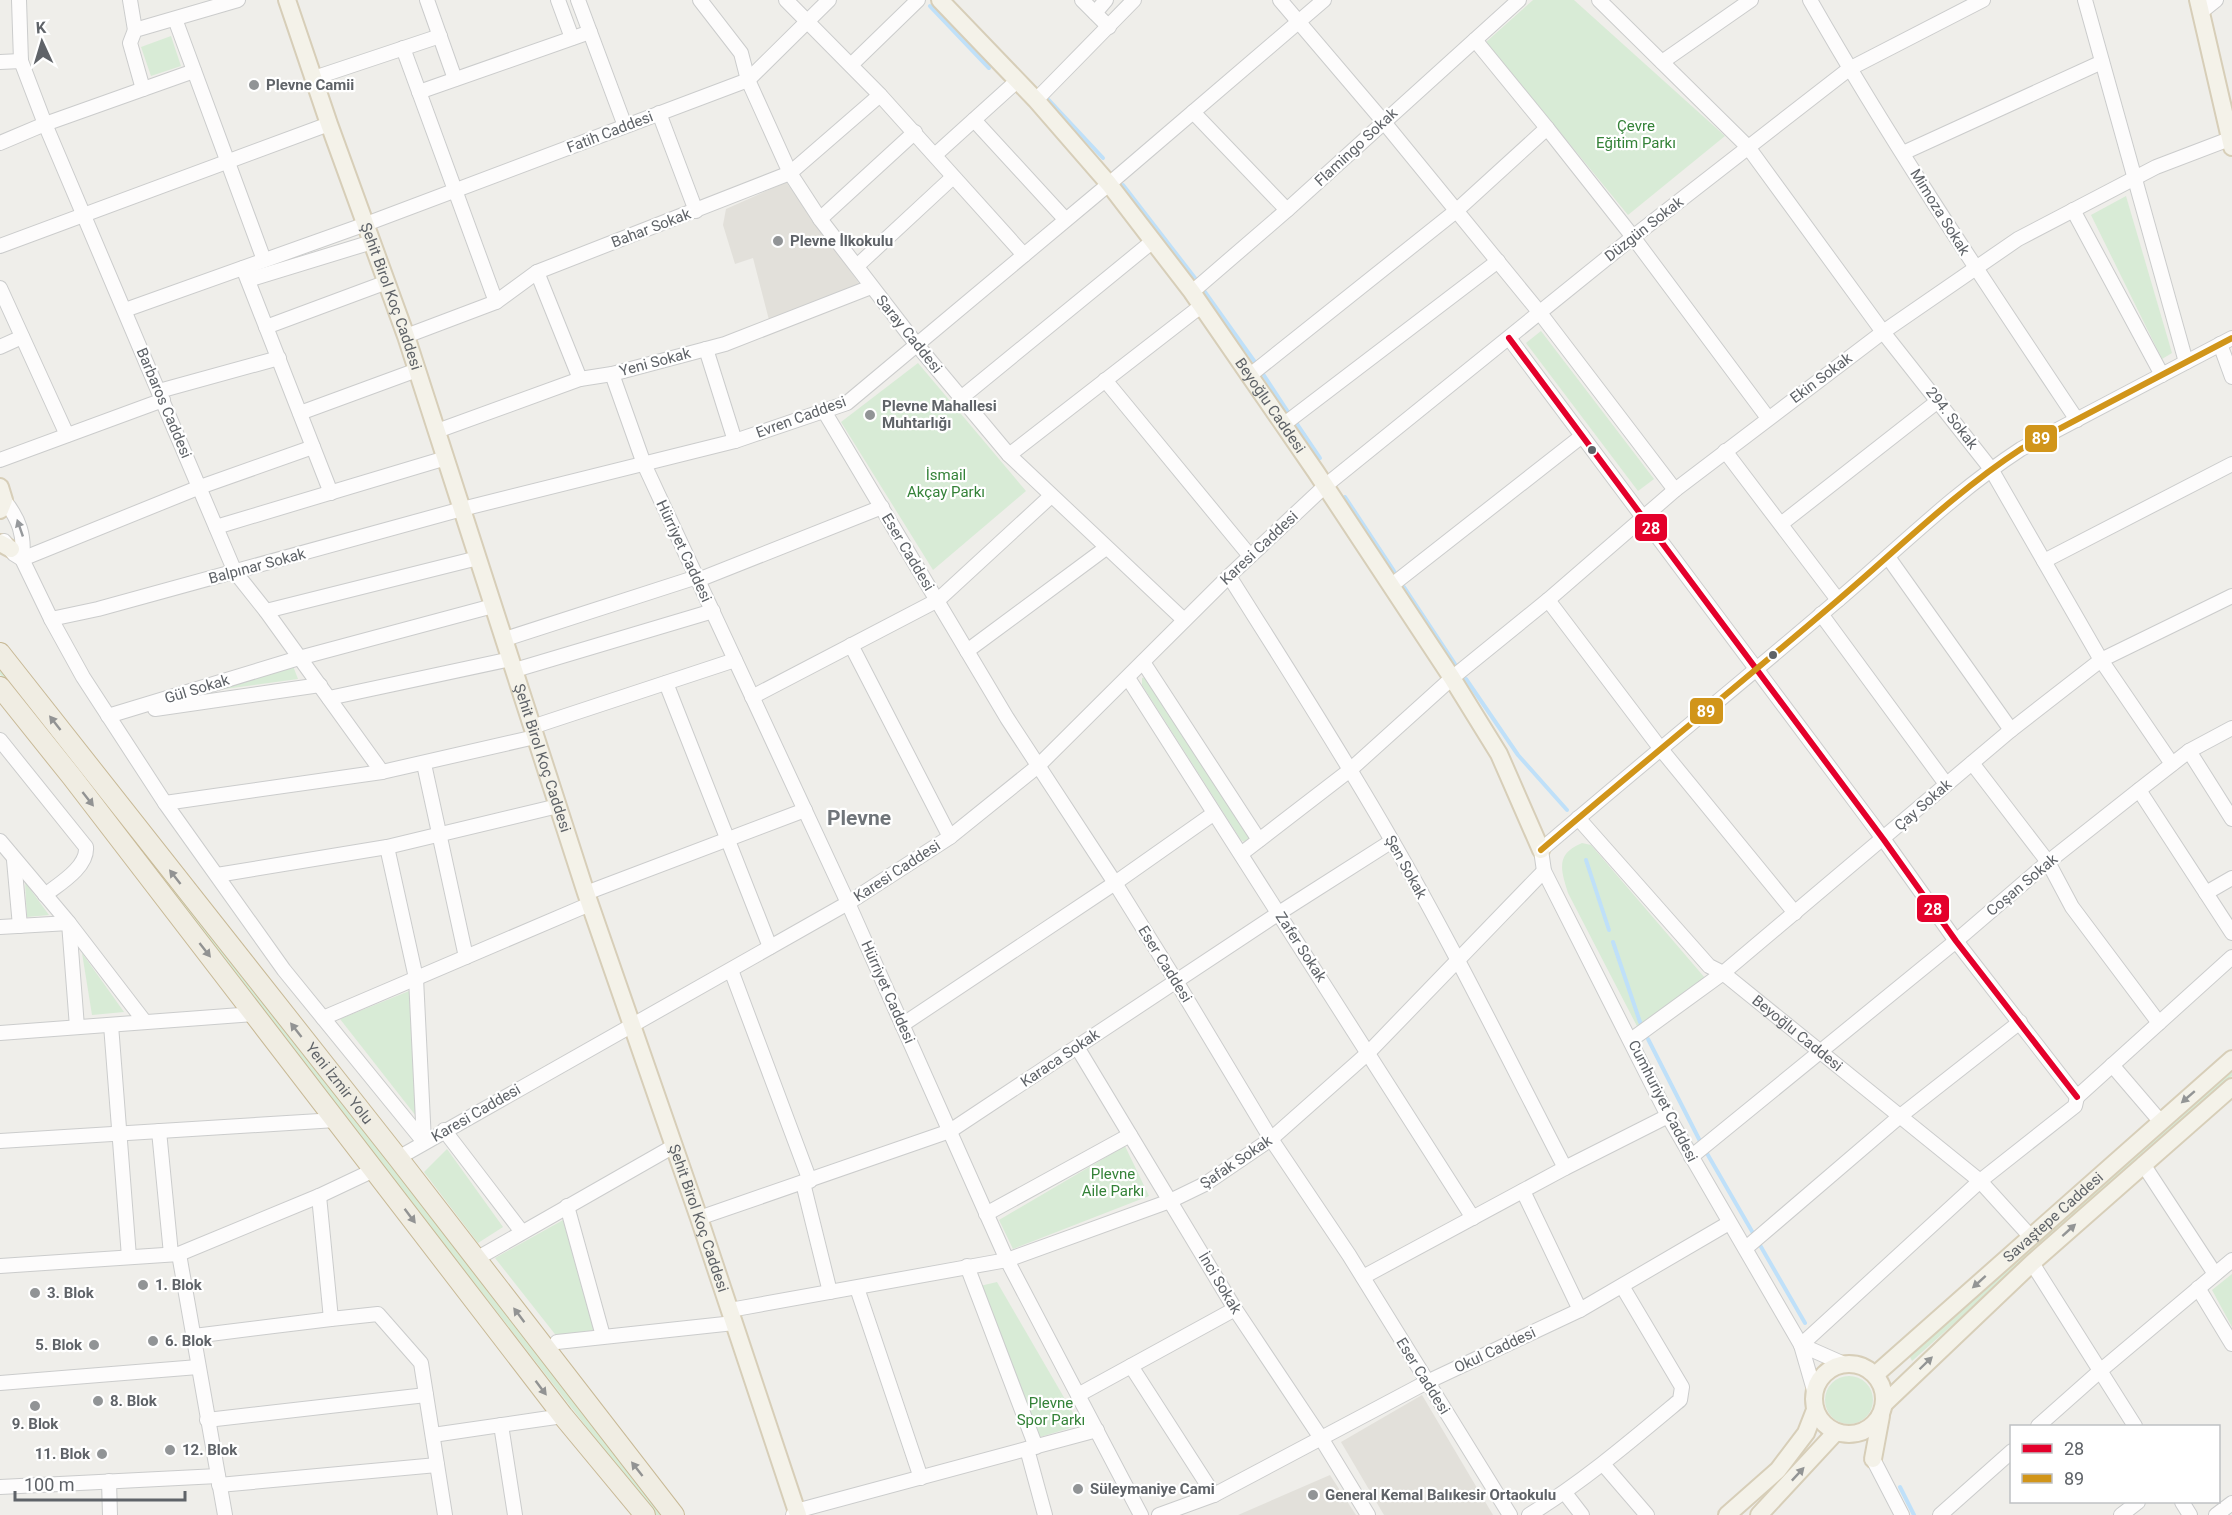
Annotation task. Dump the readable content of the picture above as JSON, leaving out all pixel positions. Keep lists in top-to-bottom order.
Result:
{
  "streets": {
    "highway": ["Yeni İzmir Yolu"],
    "main road": ["Şehit Birol Koç Caddesi", "Beyoğlu Caddesi", "Savaştepe Caddesi"],
    "street": [
      "Fatih Caddesi",
      "Flamingo Sokak",
      "Mimoza Sokak",
      "Bahar Sokak",
      "Düzgün Sokak",
      "Saray Caddesi",
      "Yeni Sokak",
      "Ekin Sokak",
      "Barbaros Caddesi",
      "Evren Caddesi",
      "294. Sokak",
      "Karesi Caddesi",
      "Hürriyet Caddesi",
      "Eser Caddesi",
      "Balpınar Sokak",
      "Gül Sokak",
      "Çay Sokak",
      "Şen Sokak",
      "Coşan Sokak",
      "Zafer Sokak",
      "Karaca Sokak",
      "Cumhuriyet Caddesi",
      "Şafak Sokak",
      "İnci Sokak",
      "Okul Caddesi"
    ]
  },
  "crossings": [
    ["Fatih Caddesi", "Şehit Birol Koç Caddesi"],
    ["Fatih Caddesi", "Saray Caddesi"],
    ["Flamingo Sokak", "Saray Caddesi"],
    ["Flamingo Sokak", "Beyoğlu Caddesi"],
    ["Mimoza Sokak", "Düzgün Sokak"],
    ["Mimoza Sokak", "Ekin Sokak"],
    ["Bahar Sokak", "Şehit Birol Koç Caddesi"],
    ["Bahar Sokak", "Saray Caddesi"],
    ["Düzgün Sokak", "Beyoğlu Caddesi"],
    ["Düzgün Sokak", "294. Sokak"],
    ["Düzgün Sokak", "Karesi Caddesi"],
    ["Şehit Birol Koç Caddesi", "Yeni Sokak"],
    ["Şehit Birol Koç Caddesi", "Evren Caddesi"],
    ["Şehit Birol Koç Caddesi", "Karesi Caddesi"],
    ["Şehit Birol Koç Caddesi", "Balpınar Sokak"],
    ["Şehit Birol Koç Caddesi", "Gül Sokak"],
    ["Şehit Birol Koç Caddesi", "Karaca Sokak"],
    ["Şehit Birol Koç Caddesi", "Şafak Sokak"],
    ["Saray Caddesi", "Yeni Sokak"],
    ["Saray Caddesi", "Evren Caddesi"],
    ["Saray Caddesi", "Karesi Caddesi"],
    ["Yeni Sokak", "Hürriyet Caddesi"],
    ["Ekin Sokak", "Beyoğlu Caddesi"],
    ["Ekin Sokak", "294. Sokak"],
    ["Ekin Sokak", "Şen Sokak"],
    ["Ekin Sokak", "Zafer Sokak"],
    ["Barbaros Caddesi", "Balpınar Sokak"],
    ["Barbaros Caddesi", "Gül Sokak"],
    ["Beyoğlu Caddesi", "Evren Caddesi"],
    ["Beyoğlu Caddesi", "Karesi Caddesi"],
    ["Beyoğlu Caddesi", "Çay Sokak"],
    ["Beyoğlu Caddesi", "Coşan Sokak"],
    ["Beyoğlu Caddesi", "Cumhuriyet Caddesi"],
    ["Beyoğlu Caddesi", "Savaştepe Caddesi"],
    ["Evren Caddesi", "Hürriyet Caddesi"],
    ["Evren Caddesi", "Eser Caddesi"],
    ["Evren Caddesi", "Balpınar Sokak"],
    ["294. Sokak", "Çay Sokak"],
    ["294. Sokak", "Coşan Sokak"],
    ["Karesi Caddesi", "Hürriyet Caddesi"],
    ["Karesi Caddesi", "Eser Caddesi"],
    ["Karesi Caddesi", "Şen Sokak"],
    ["Karesi Caddesi", "Zafer Sokak"],
    ["Karesi Caddesi", "Yeni İzmir Yolu"],
    ["Hürriyet Caddesi", "Karaca Sokak"],
    ["Hürriyet Caddesi", "Şafak Sokak"],
    ["Eser Caddesi", "Karaca Sokak"],
    ["Eser Caddesi", "Şafak Sokak"],
    ["Eser Caddesi", "Okul Caddesi"],
    ["Çay Sokak", "Cumhuriyet Caddesi"],
    ["Şen Sokak", "Karaca Sokak"],
    ["Şen Sokak", "Şafak Sokak"],
    ["Coşan Sokak", "Cumhuriyet Caddesi"],
    ["Zafer Sokak", "Karaca Sokak"],
    ["Zafer Sokak", "Şafak Sokak"],
    ["Karaca Sokak", "İnci Sokak"],
    ["Cumhuriyet Caddesi", "Şafak Sokak"],
    ["Cumhuriyet Caddesi", "Savaştepe Caddesi"],
    ["Cumhuriyet Caddesi", "Okul Caddesi"],
    ["Şafak Sokak", "İnci Sokak"],
    ["İnci Sokak", "Okul Caddesi"]
  ],
  "districts": ["Plevne"],
  "parks": [
    "Çevre Eğitim Parkı",
    "İsmail Akçay Parkı",
    "Plevne Aile Parkı",
    "Plevne Spor Parkı"
  ],
  "places": [
    "Plevne Camii",
    "Plevne İlkokulu",
    "Plevne Mahallesi Muhtarlığı",
    "1. Blok",
    "3. Blok",
    "6. Blok",
    "5. Blok",
    "8. Blok",
    "9. Blok",
    "12. Blok",
    "11. Blok",
    "Süleymaniye Cami",
    "General Kemal Balıkesir Ortaokulu"
  ],
  "lines": ["transit line 28", "transit line 89"],
  "legend": ["28", "89"],
  "scale_bar": "100 m",
  "north": "top"
}
